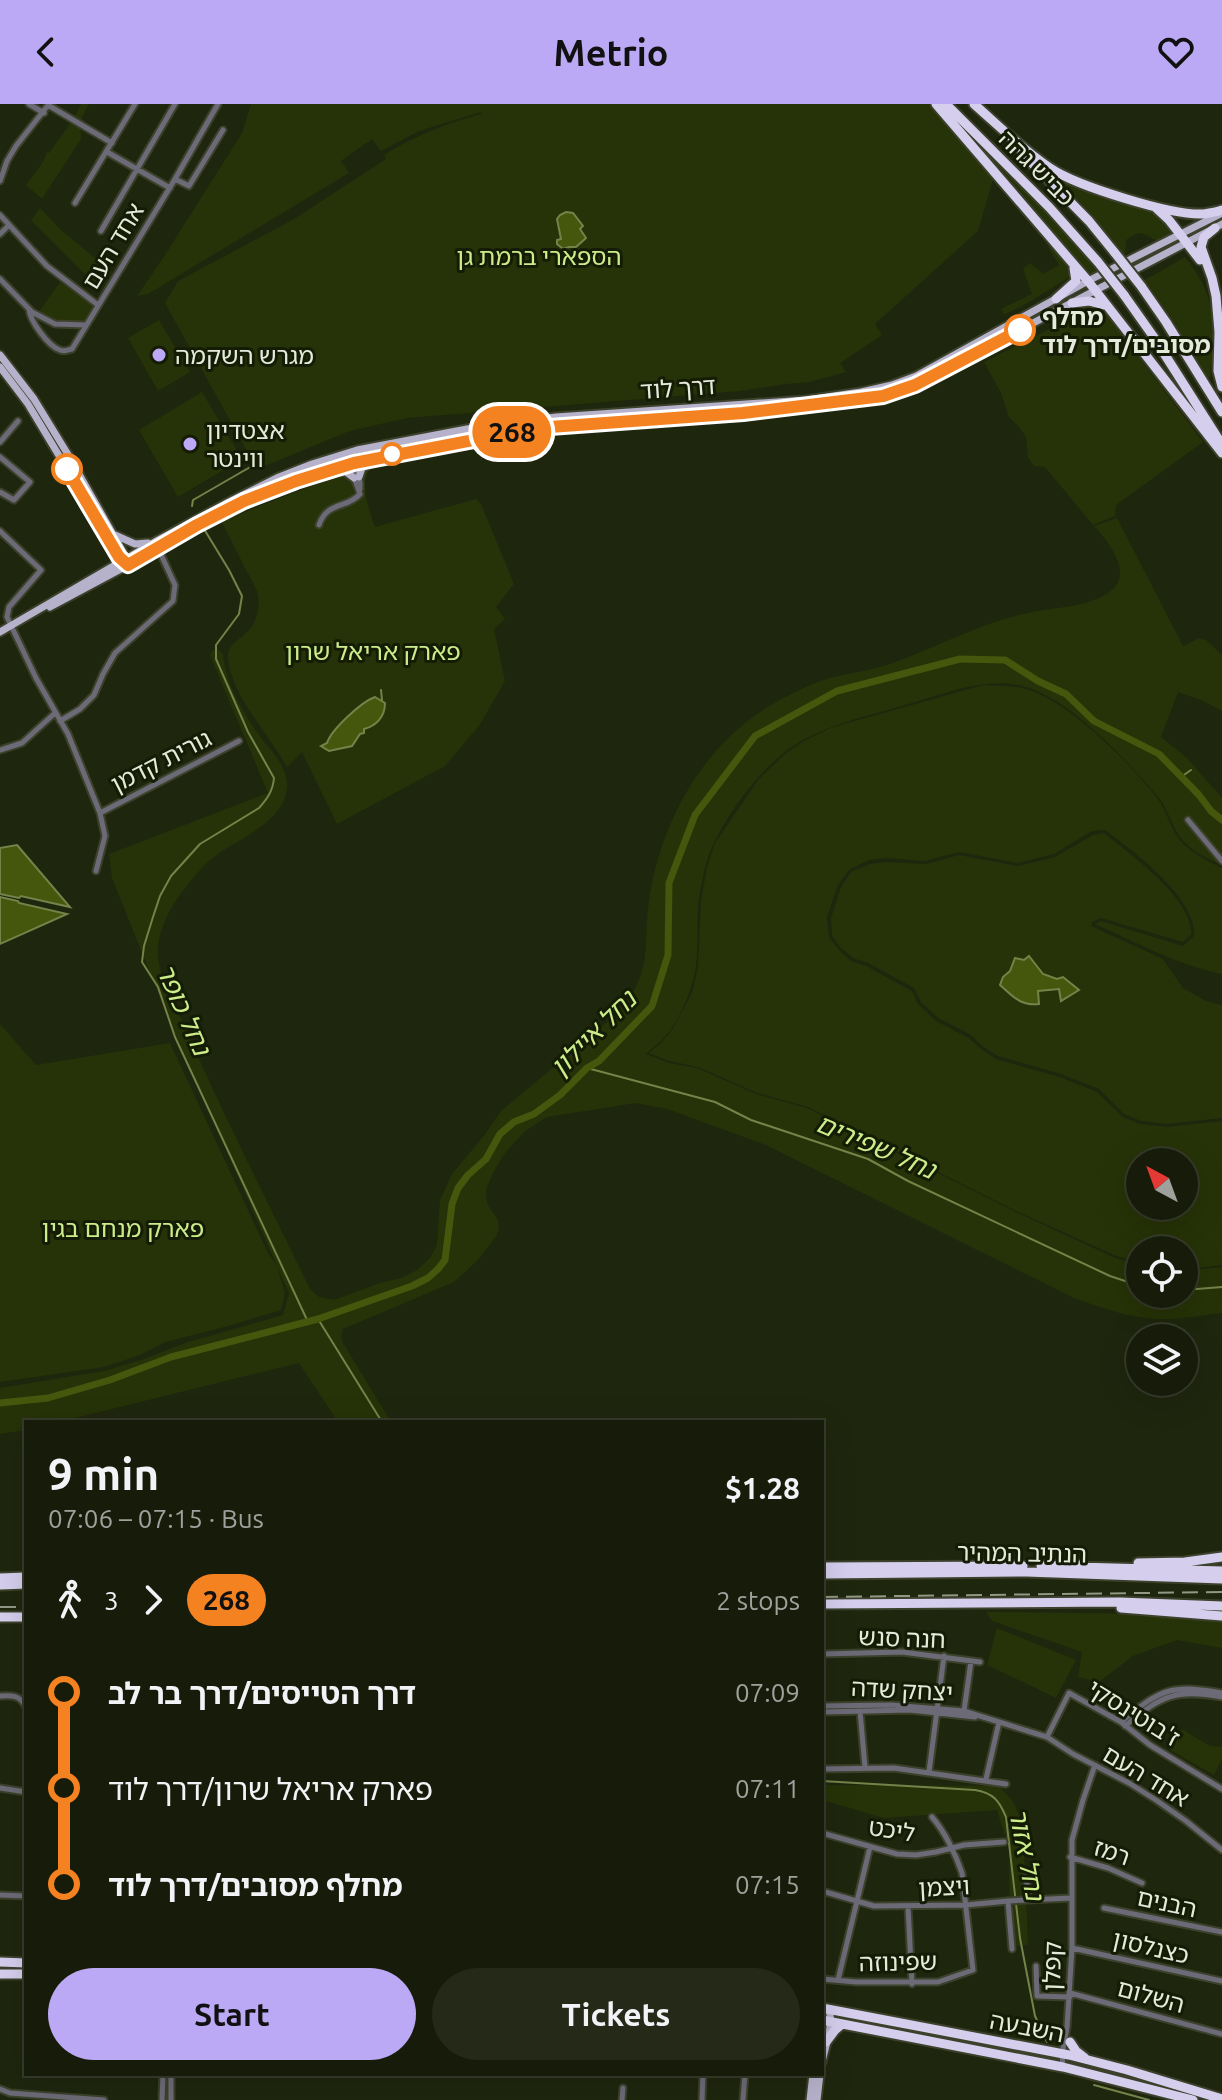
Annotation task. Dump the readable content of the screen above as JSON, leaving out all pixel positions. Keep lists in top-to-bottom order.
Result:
{
  "streets": {
    "highway": ["כביש גהה", "הנתיב המהיר", "השבעה"],
    "main road": ["דרך לוד"],
    "street": [
      "אחד העם",
      "גורית קדמן",
      "חנה סנש",
      "יצחק שדה",
      "ז'בוטינסקי",
      "ליכט",
      "רמז",
      "ויצמן",
      "הבנים",
      "כצנלסון",
      "שפינוזה",
      "קפלן",
      "השלום"
    ]
  },
  "crossings": [
    ["אחד העם", "יצחק שדה"],
    ["אחד העם", "ז'בוטינסקי"],
    ["אחד העם", "קפלן"],
    ["יצחק שדה", "ז'בוטינסקי"],
    ["רמז", "קפלן"],
    ["ויצמן", "שפינוזה"],
    ["ויצמן", "קפלן"],
    ["כצנלסון", "קפלן"],
    ["קפלן", "השלום"],
    ["קפלן", "השבעה"]
  ],
  "water": [
    "נחל כופר",
    "נחל איילון",
    "נחל שפירים",
    "נחל אזור"
  ],
  "parks": ["הספארי ברמת גן", "פארק אריאל שרון", "פארק מנחם בגין"],
  "places": ["מחלף מסובים/דרך לוד", "מגרש השקמה", "אצטדיון ווינטר"],
  "lines": ["bus line 268"],
  "north": "top left",
  "page": {
    "header": "Metrio",
    "on_map": "268",
    "heading": ["9 min", "07:06 – 07:15 · Bus", "$1.28"],
    "legs": ["3", "268", "2 stops"],
    "list": [
      {
        "name": "דרך הטייסים/דרך בר לב",
        "value": "07:09"
      },
      {
        "name": "פארק אריאל שרון/דרך לוד",
        "value": "07:11"
      },
      {
        "name": "מחלף מסובים/דרך לוד",
        "value": "07:15"
      }
    ],
    "buttons": ["Start", "Tickets"]
  }
}
